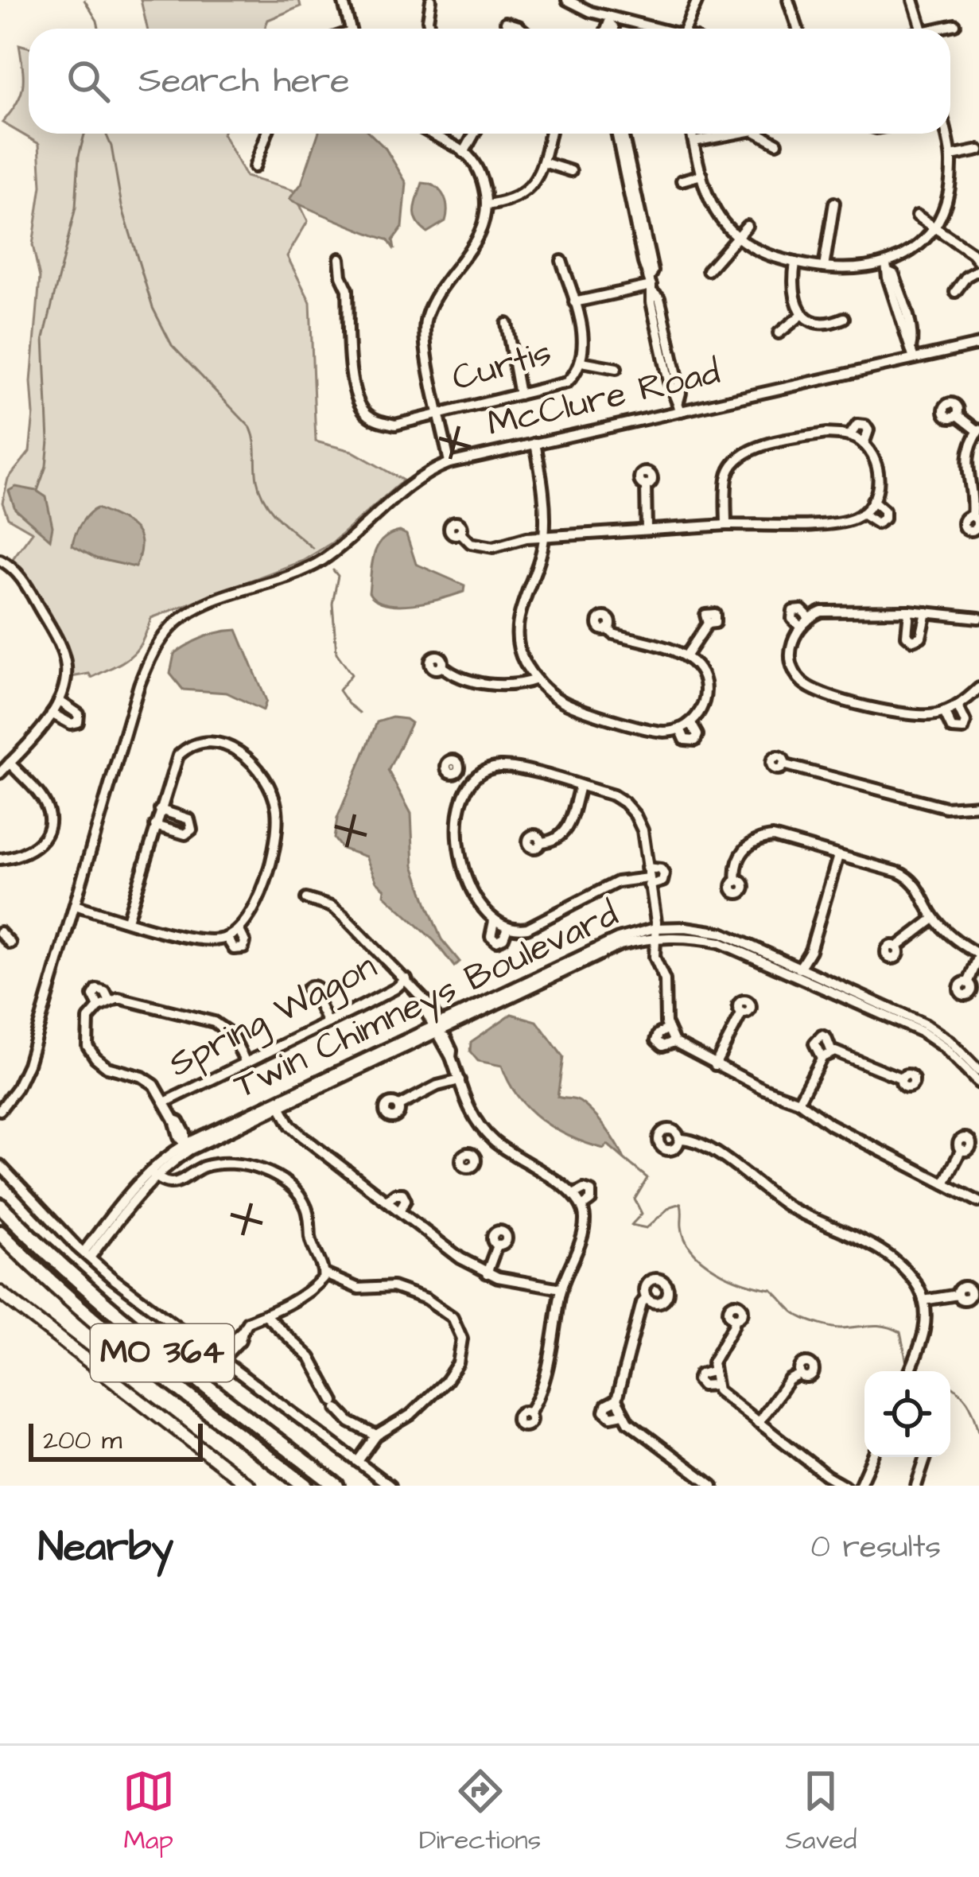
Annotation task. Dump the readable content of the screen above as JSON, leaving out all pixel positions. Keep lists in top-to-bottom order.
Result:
{
  "streets": {
    "highway": ["MO 364"],
    "street": [
      "Curtis",
      "McClure Road",
      "Twin Chimneys Boulevard",
      "Spring Wagon"
    ]
  },
  "scale_bar": "200 m",
  "page": {
    "search": "Search here",
    "scale": "200 m",
    "heading": ["Nearby", "0 results"],
    "nav": ["Map", "Directions", "Saved"]
  }
}
